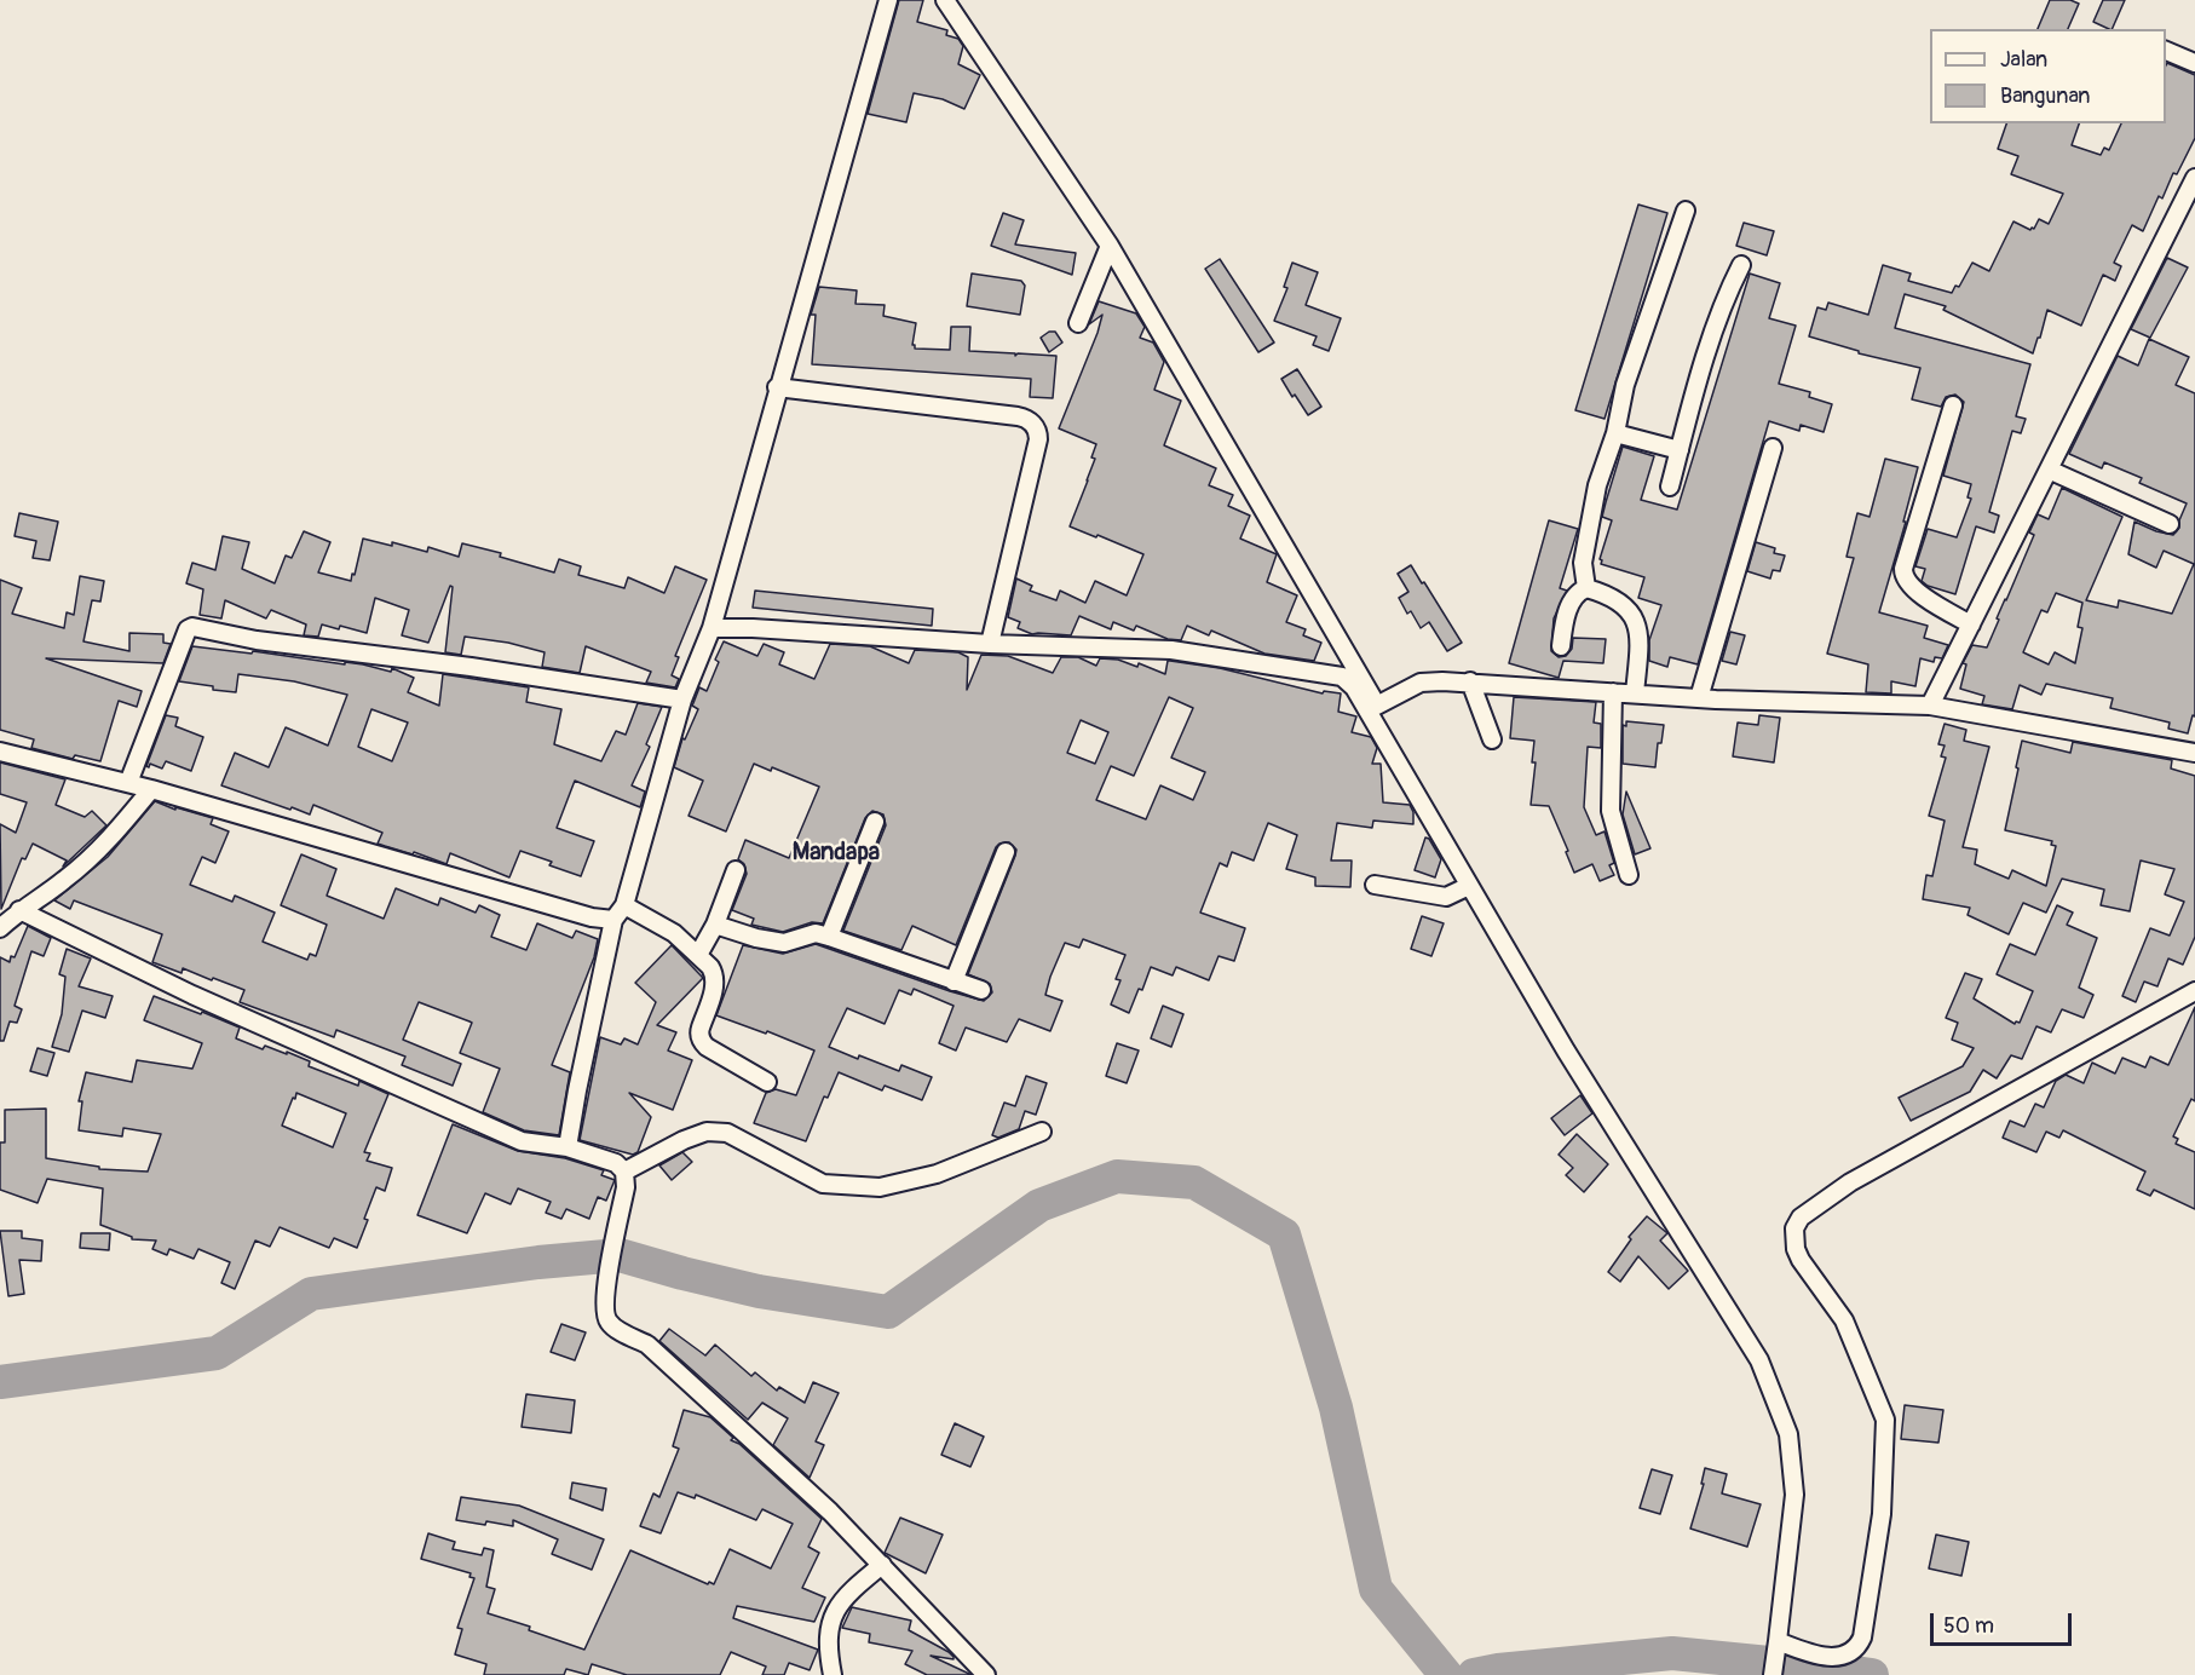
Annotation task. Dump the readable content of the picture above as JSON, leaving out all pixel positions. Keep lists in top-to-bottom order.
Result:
{
  "districts": ["Mandapa"],
  "legend": ["Jalan", "Bangunan"],
  "scale_bar": "50 m"
}
